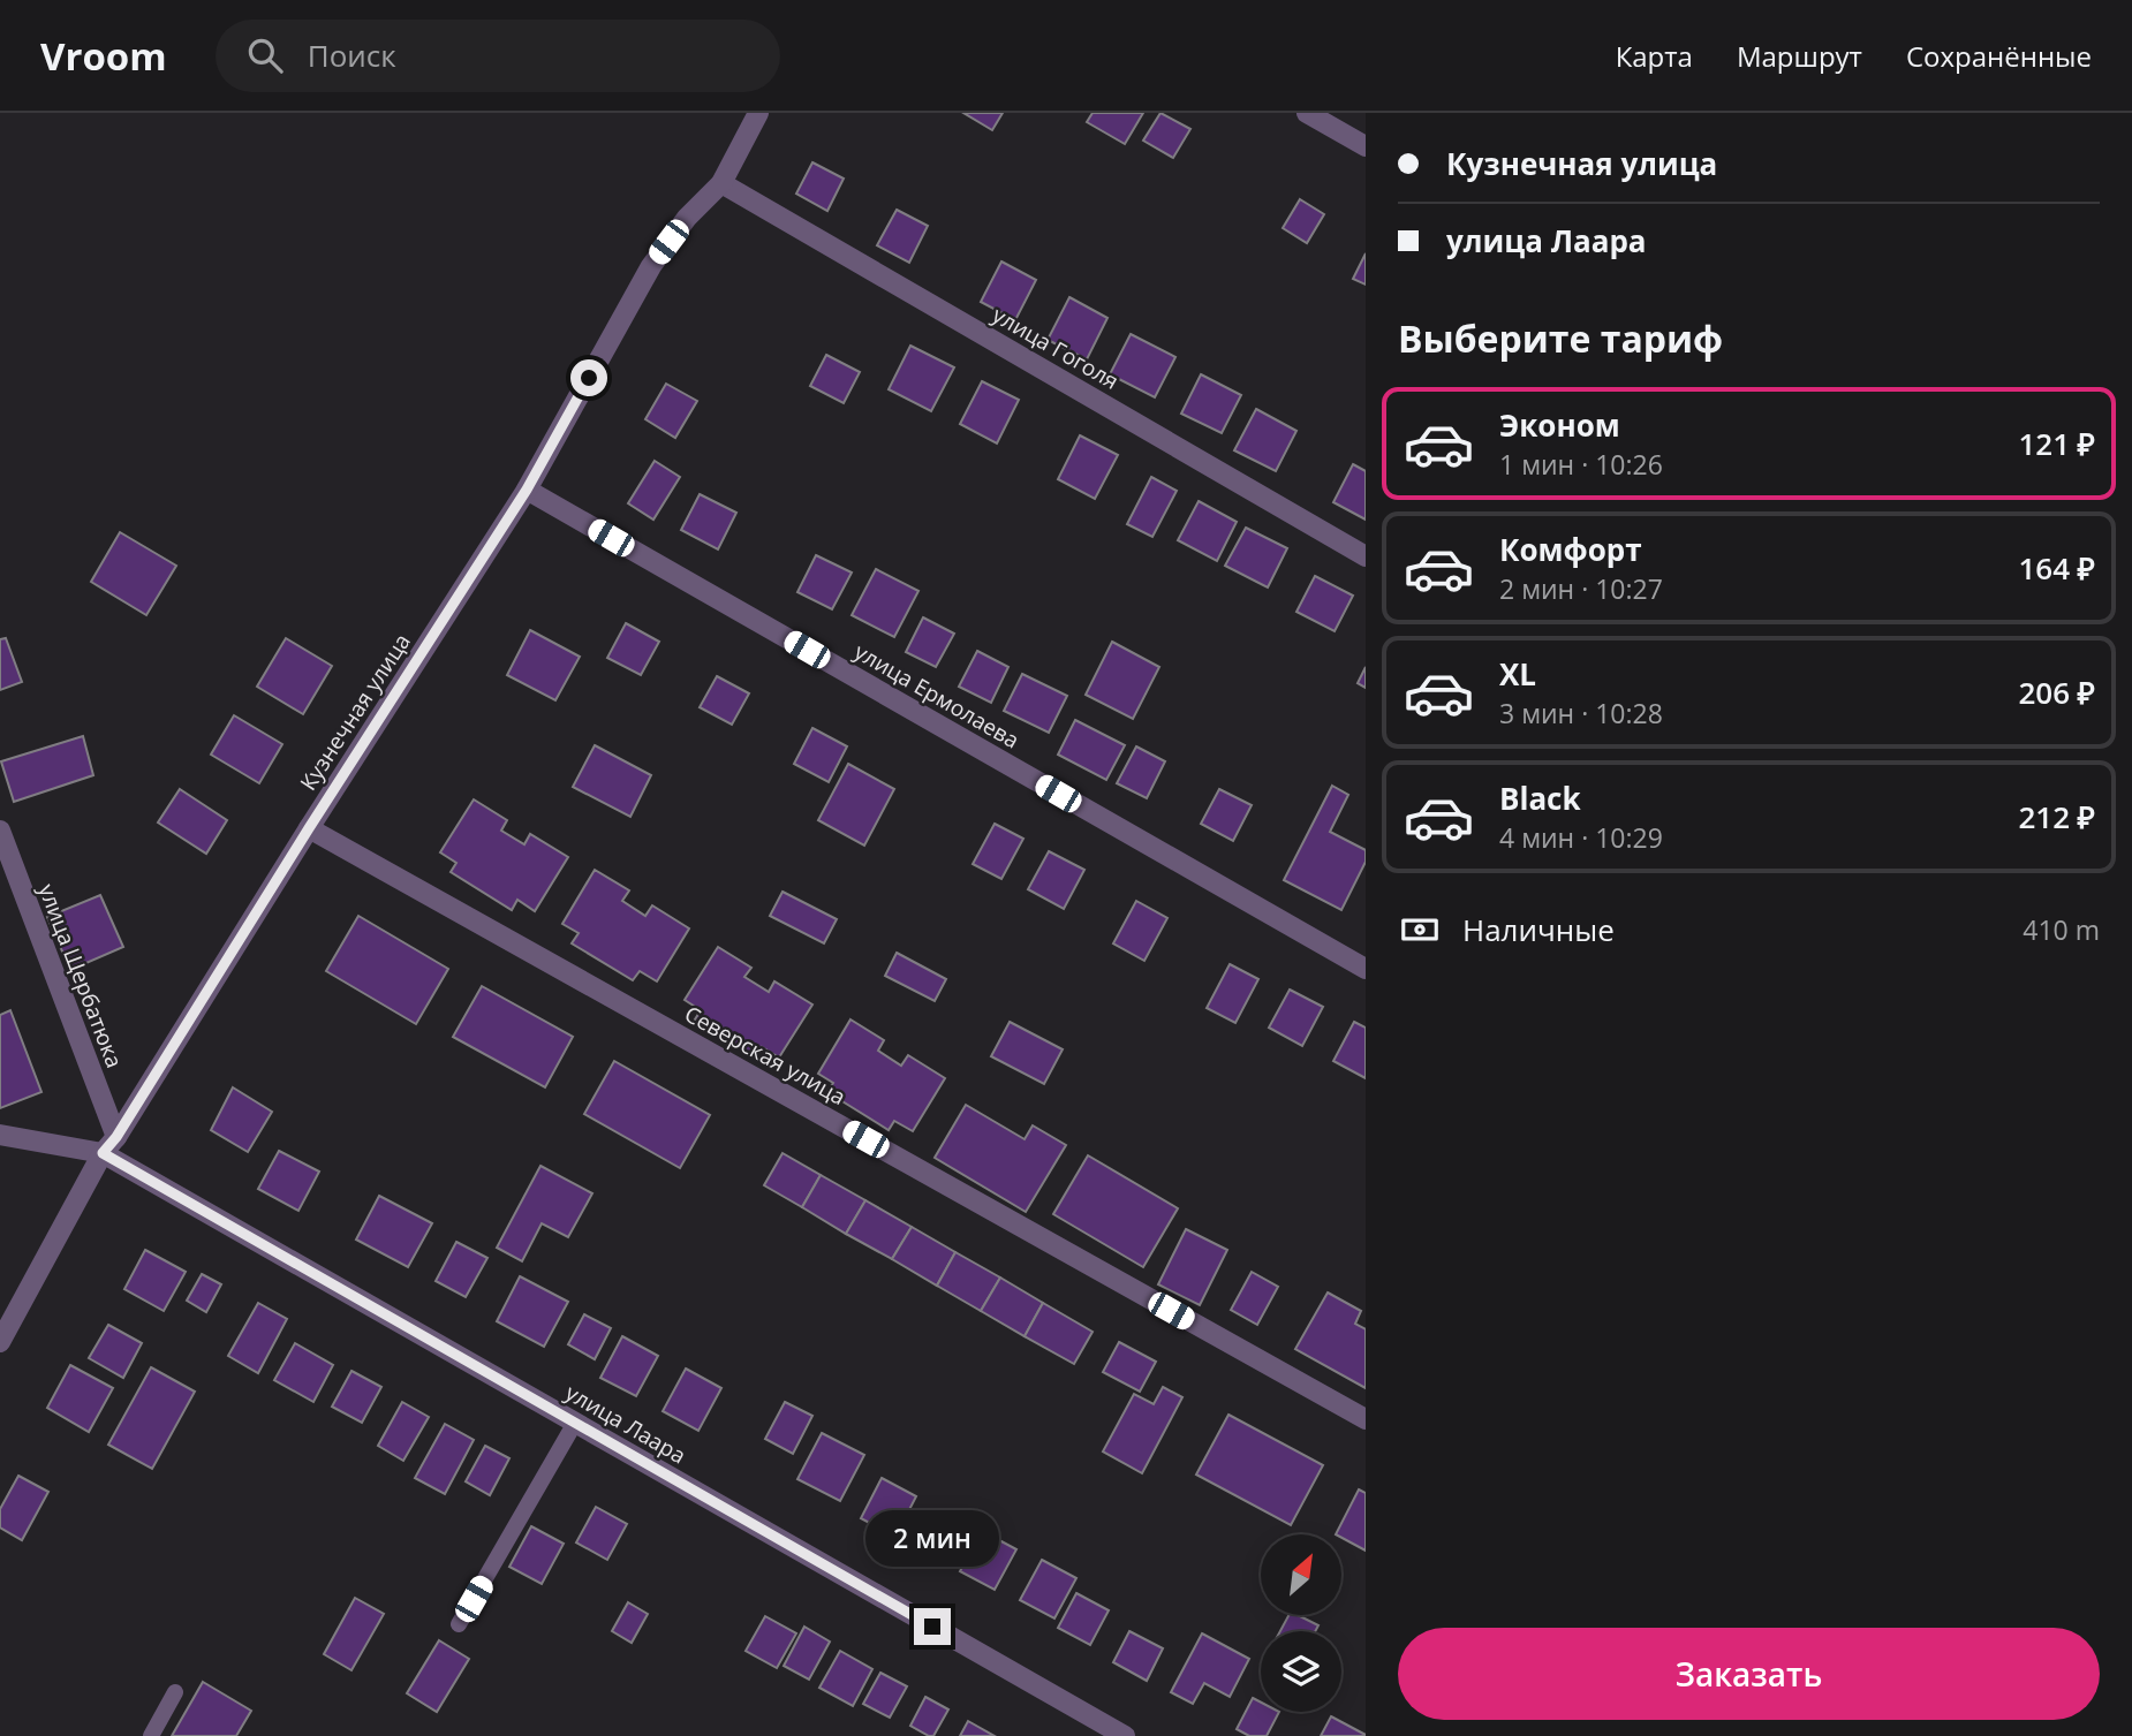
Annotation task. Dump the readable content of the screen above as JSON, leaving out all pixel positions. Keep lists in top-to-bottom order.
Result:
{
  "streets": {
    "street": [
      "улица Гоголя",
      "улица Ермолаева",
      "Кузнечная улица",
      "улица Щербатюка",
      "Северская улица",
      "улица Лаара"
    ]
  },
  "crossings": [
    ["улица Гоголя", "Кузнечная улица"],
    ["улица Ермолаева", "Кузнечная улица"],
    ["Кузнечная улица", "улица Щербатюка"],
    ["Кузнечная улица", "Северская улица"],
    ["Кузнечная улица", "улица Лаара"],
    ["улица Щербатюка", "улица Лаара"]
  ],
  "north": "top right",
  "page": {
    "header": "Vroom",
    "search": "Поиск",
    "nav": ["Карта", "Маршрут", "Сохранённые"],
    "banner": ["Кузнечная улица", "улица Лаара"],
    "heading": "Выберите тариф",
    "list": [
      {
        "name": "Эконом",
        "note": "1 мин · 10:26",
        "value": "121 ₽"
      },
      {
        "name": "Комфорт",
        "note": "2 мин · 10:27",
        "value": "164 ₽"
      },
      {
        "name": "XL",
        "note": "3 мин · 10:28",
        "value": "206 ₽"
      },
      {
        "name": "Black",
        "note": "4 мин · 10:29",
        "value": "212 ₽"
      }
    ],
    "pay": ["Наличные", "410 m"],
    "bubble": "2 мин",
    "buttons": "Заказать"
  }
}
